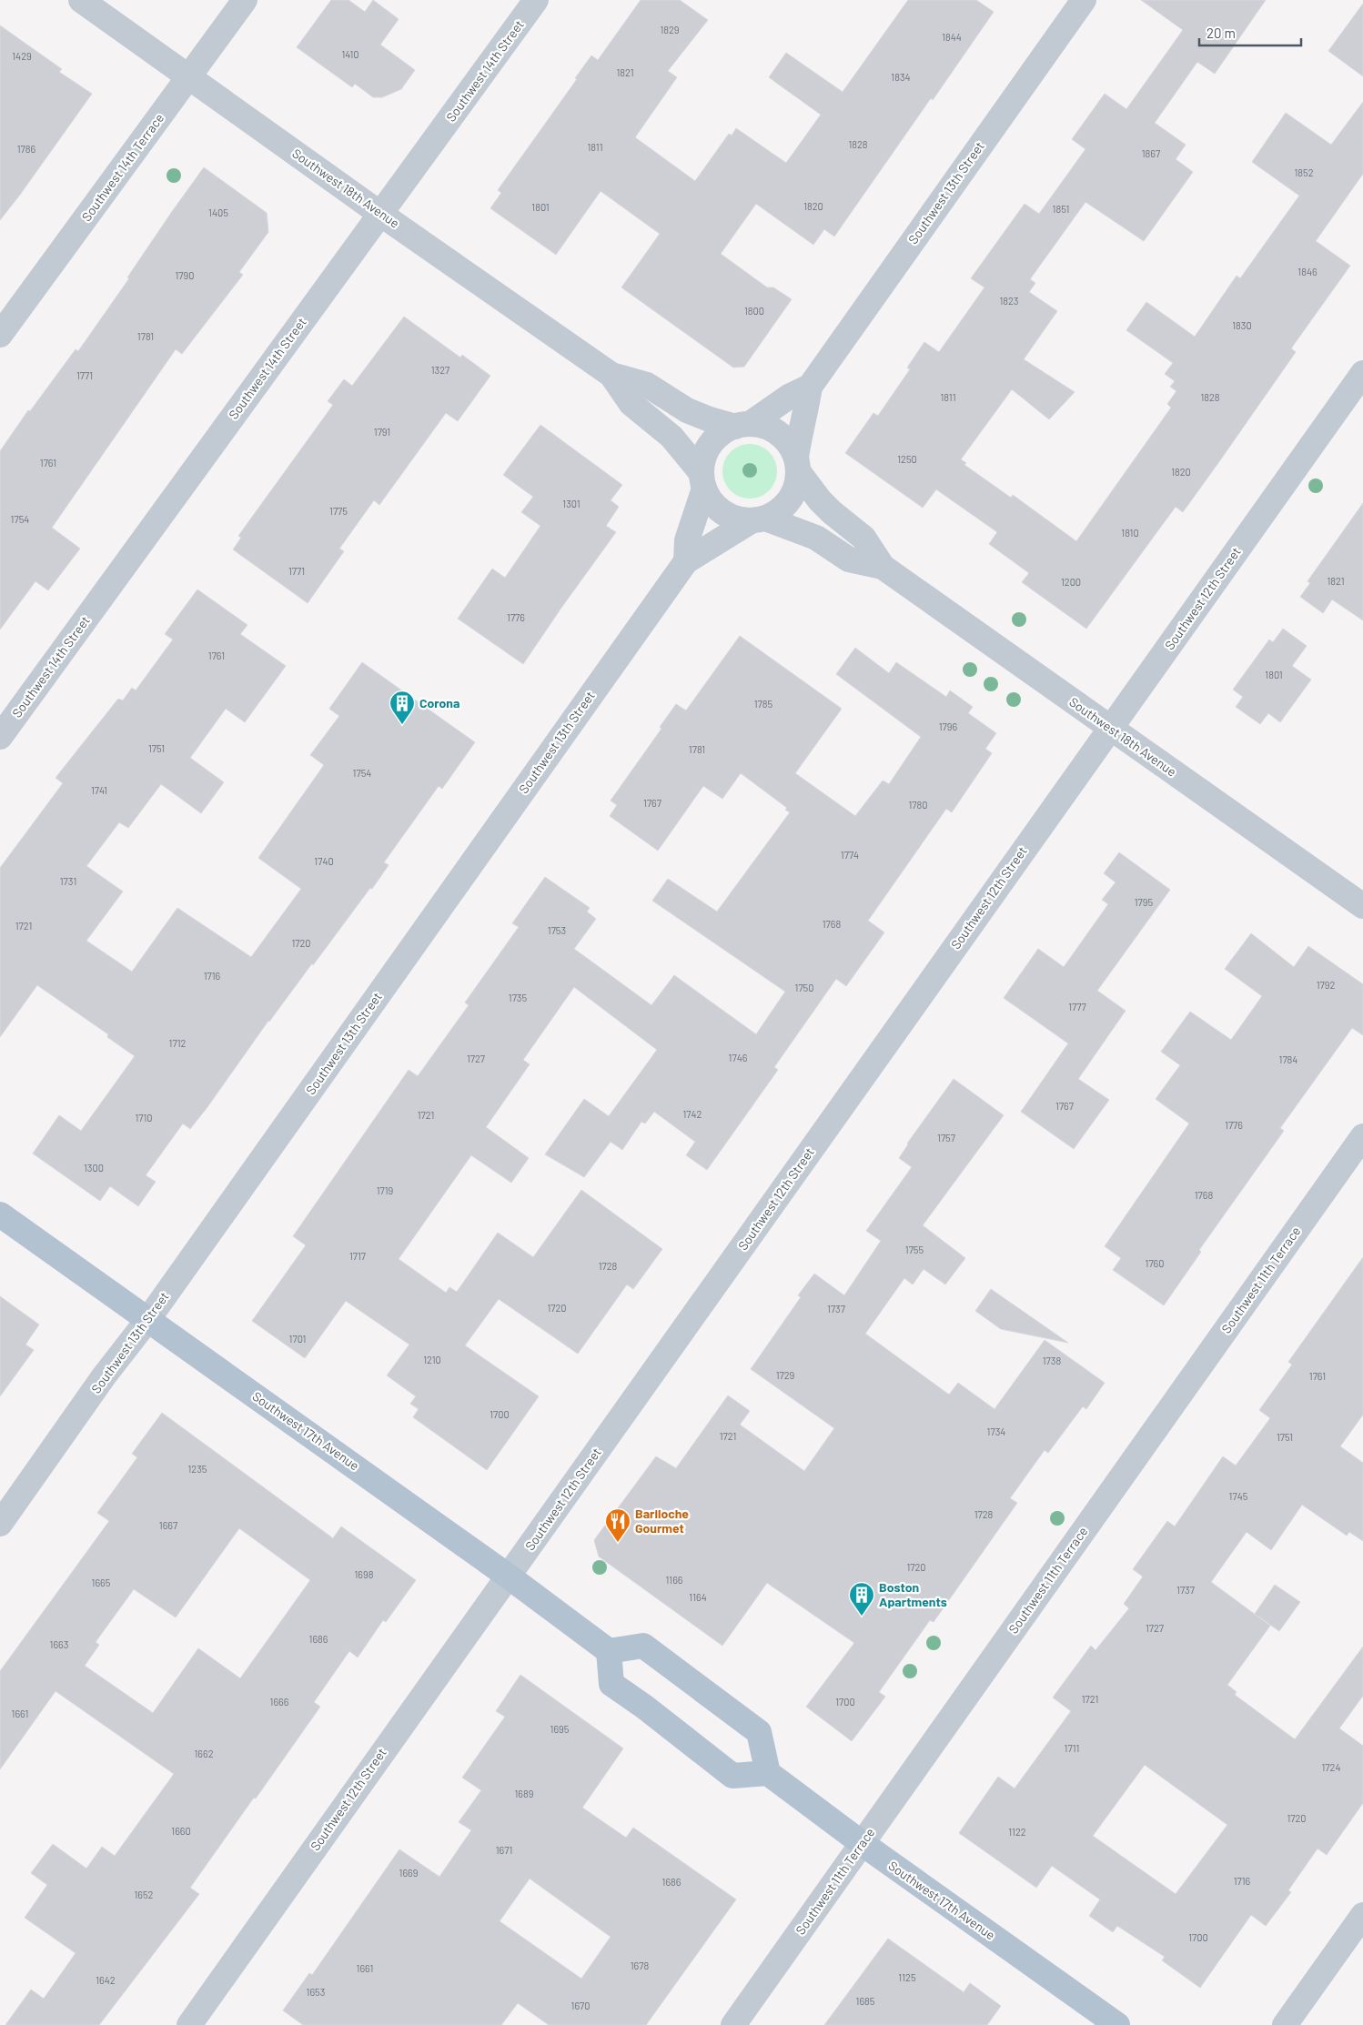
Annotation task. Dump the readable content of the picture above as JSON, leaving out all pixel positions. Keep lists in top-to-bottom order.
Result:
{
  "streets": {
    "main road": ["Southwest 17th Avenue"],
    "street": [
      "Southwest 14th Street",
      "Southwest 14th Terrace",
      "Southwest 18th Avenue",
      "Southwest 13th Street",
      "Southwest 12th Street",
      "Southwest 11th Terrace"
    ]
  },
  "crossings": [
    ["Southwest 14th Street", "Southwest 18th Avenue"],
    ["Southwest 14th Terrace", "Southwest 18th Avenue"],
    ["Southwest 18th Avenue", "Southwest 13th Street"],
    ["Southwest 18th Avenue", "Southwest 12th Street"],
    ["Southwest 13th Street", "Southwest 17th Avenue"],
    ["Southwest 12th Street", "Southwest 17th Avenue"],
    ["Southwest 11th Terrace", "Southwest 17th Avenue"]
  ],
  "places": {
    "building": ["Corona", "Boston Apartments"],
    "restaurant": ["Bariloche Gourmet"]
  },
  "house_numbers": [
    "1829",
    "1844",
    "1410",
    "1429",
    "1821",
    "1834",
    "1828",
    "1811",
    "1786",
    "1867",
    "1852",
    "1820",
    "1801",
    "1851",
    "1405",
    "1846",
    "1790",
    "1823",
    "1800",
    "1830",
    "1781",
    "1327",
    "1771",
    "1811",
    "1828",
    "1791",
    "1250",
    "1761",
    "1820",
    "1301",
    "1775",
    "1754",
    "1810",
    "1771",
    "1821",
    "1200",
    "1776",
    "1761",
    "1801",
    "1785",
    "1796",
    "1751",
    "1781",
    "1754",
    "1741",
    "1767",
    "1780",
    "1774",
    "1740",
    "1731",
    "1795",
    "1768",
    "1721",
    "1753",
    "1720",
    "1716",
    "1792",
    "1750",
    "1735",
    "1777",
    "1712",
    "1746",
    "1727",
    "1784",
    "1767",
    "1742",
    "1721",
    "1710",
    "1776",
    "1757",
    "1300",
    "1719",
    "1768",
    "1755",
    "1717",
    "1760",
    "1728",
    "1720",
    "1737",
    "1701",
    "1210",
    "1738",
    "1729",
    "1761",
    "1700",
    "1734",
    "1721",
    "1751",
    "1235",
    "1745",
    "1728",
    "1667",
    "1720",
    "1698",
    "1166",
    "1665",
    "1737",
    "1164",
    "1727",
    "1686",
    "1663",
    "1721",
    "1666",
    "1700",
    "1661",
    "1695",
    "1711",
    "1662",
    "1724",
    "1689",
    "1720",
    "1660",
    "1122",
    "1671",
    "1669",
    "1716",
    "1686",
    "1652",
    "1700",
    "1678",
    "1661",
    "1125",
    "1642",
    "1653",
    "1685",
    "1670"
  ],
  "scale_bar": "20 m"
}
